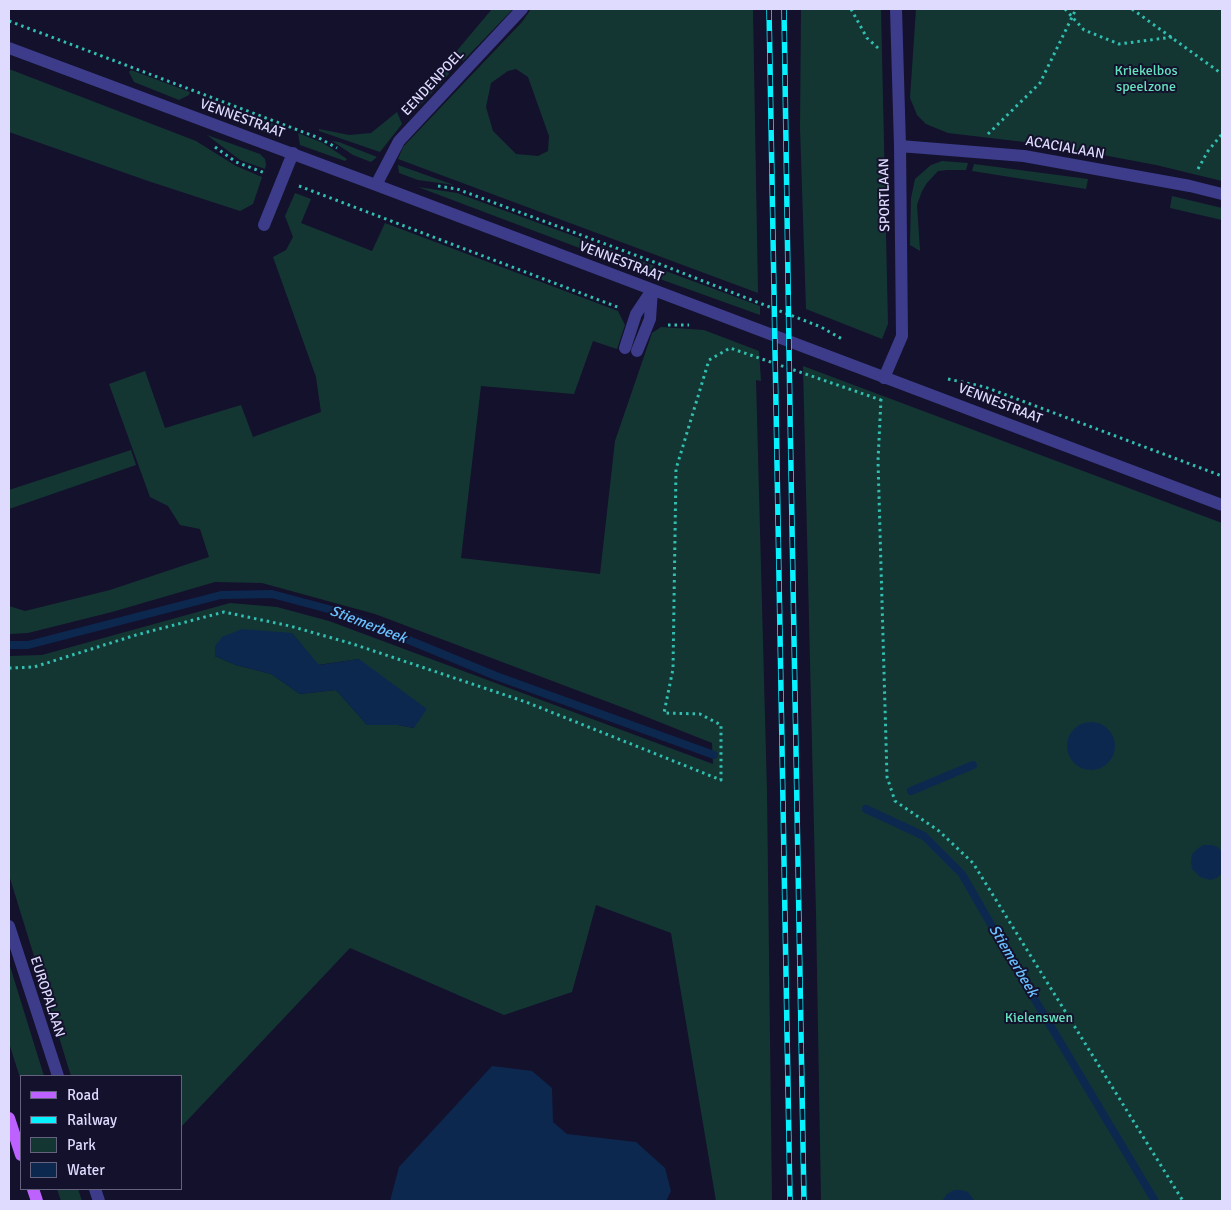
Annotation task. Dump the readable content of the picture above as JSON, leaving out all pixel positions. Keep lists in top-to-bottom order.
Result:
{
  "streets": {
    "street": [
      "EENDENPOEL",
      "VENNESTRAAT",
      "ACACIALAAN",
      "SPORTLAAN",
      "EUROPALAAN"
    ]
  },
  "crossings": [
    ["EENDENPOEL", "VENNESTRAAT"],
    ["VENNESTRAAT", "SPORTLAAN"],
    ["ACACIALAAN", "SPORTLAAN"]
  ],
  "water": ["Stiemerbeek"],
  "parks": ["Kriekelbos speelzone", "Kielenswen"],
  "legend": [
    "Road",
    "Railway",
    "Park",
    "Water"
  ]
}
